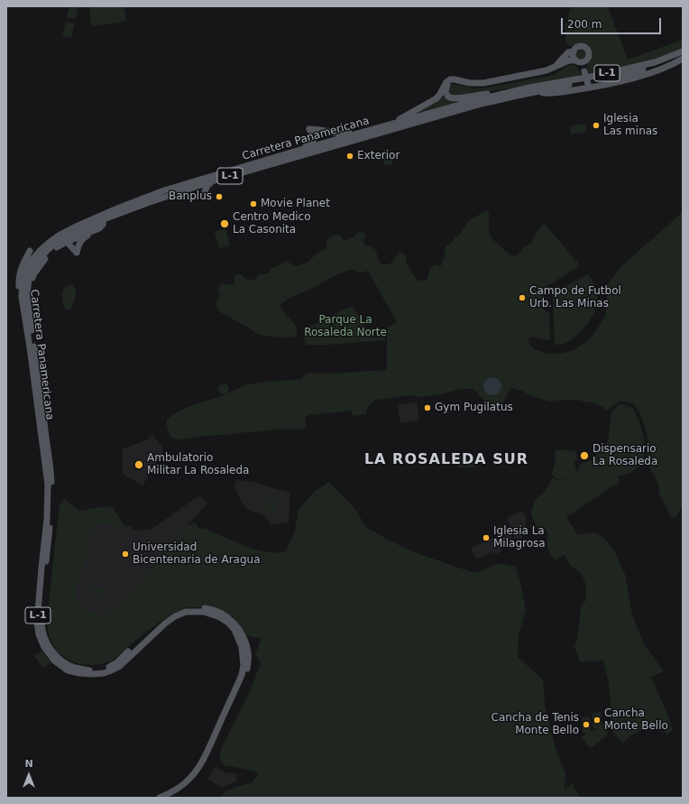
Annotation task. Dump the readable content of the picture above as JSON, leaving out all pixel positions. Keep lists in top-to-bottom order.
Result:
{
  "streets": {
    "main road": ["L-1", "Carretera Panamericana"]
  },
  "crossings": [
    ["L-1", "Carretera Panamericana"]
  ],
  "districts": ["LA ROSALEDA SUR"],
  "parks": ["Parque La Rosaleda Norte"],
  "places": [
    "Iglesia Las minas",
    "Exterior",
    "Banplus",
    "Movie Planet",
    "Centro Medico La Casonita",
    "Campo de Futbol Urb. Las Minas",
    "Gym Pugilatus",
    "Dispensario La Rosaleda",
    "Ambulatorio Militar La Rosaleda",
    "Iglesia La Milagrosa",
    "Universidad Bicentenaria de Aragua",
    "Cancha Monte Bello",
    "Cancha de Tenis Monte Bello"
  ],
  "scale_bar": "200 m",
  "north": "top"
}
